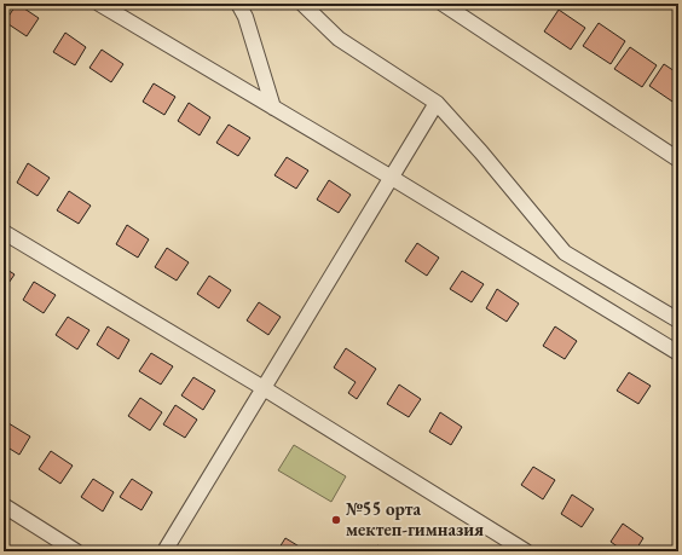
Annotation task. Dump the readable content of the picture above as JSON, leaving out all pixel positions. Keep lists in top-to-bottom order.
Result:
{
  "places": ["№55 орта мектеп-гимназия"]
}
